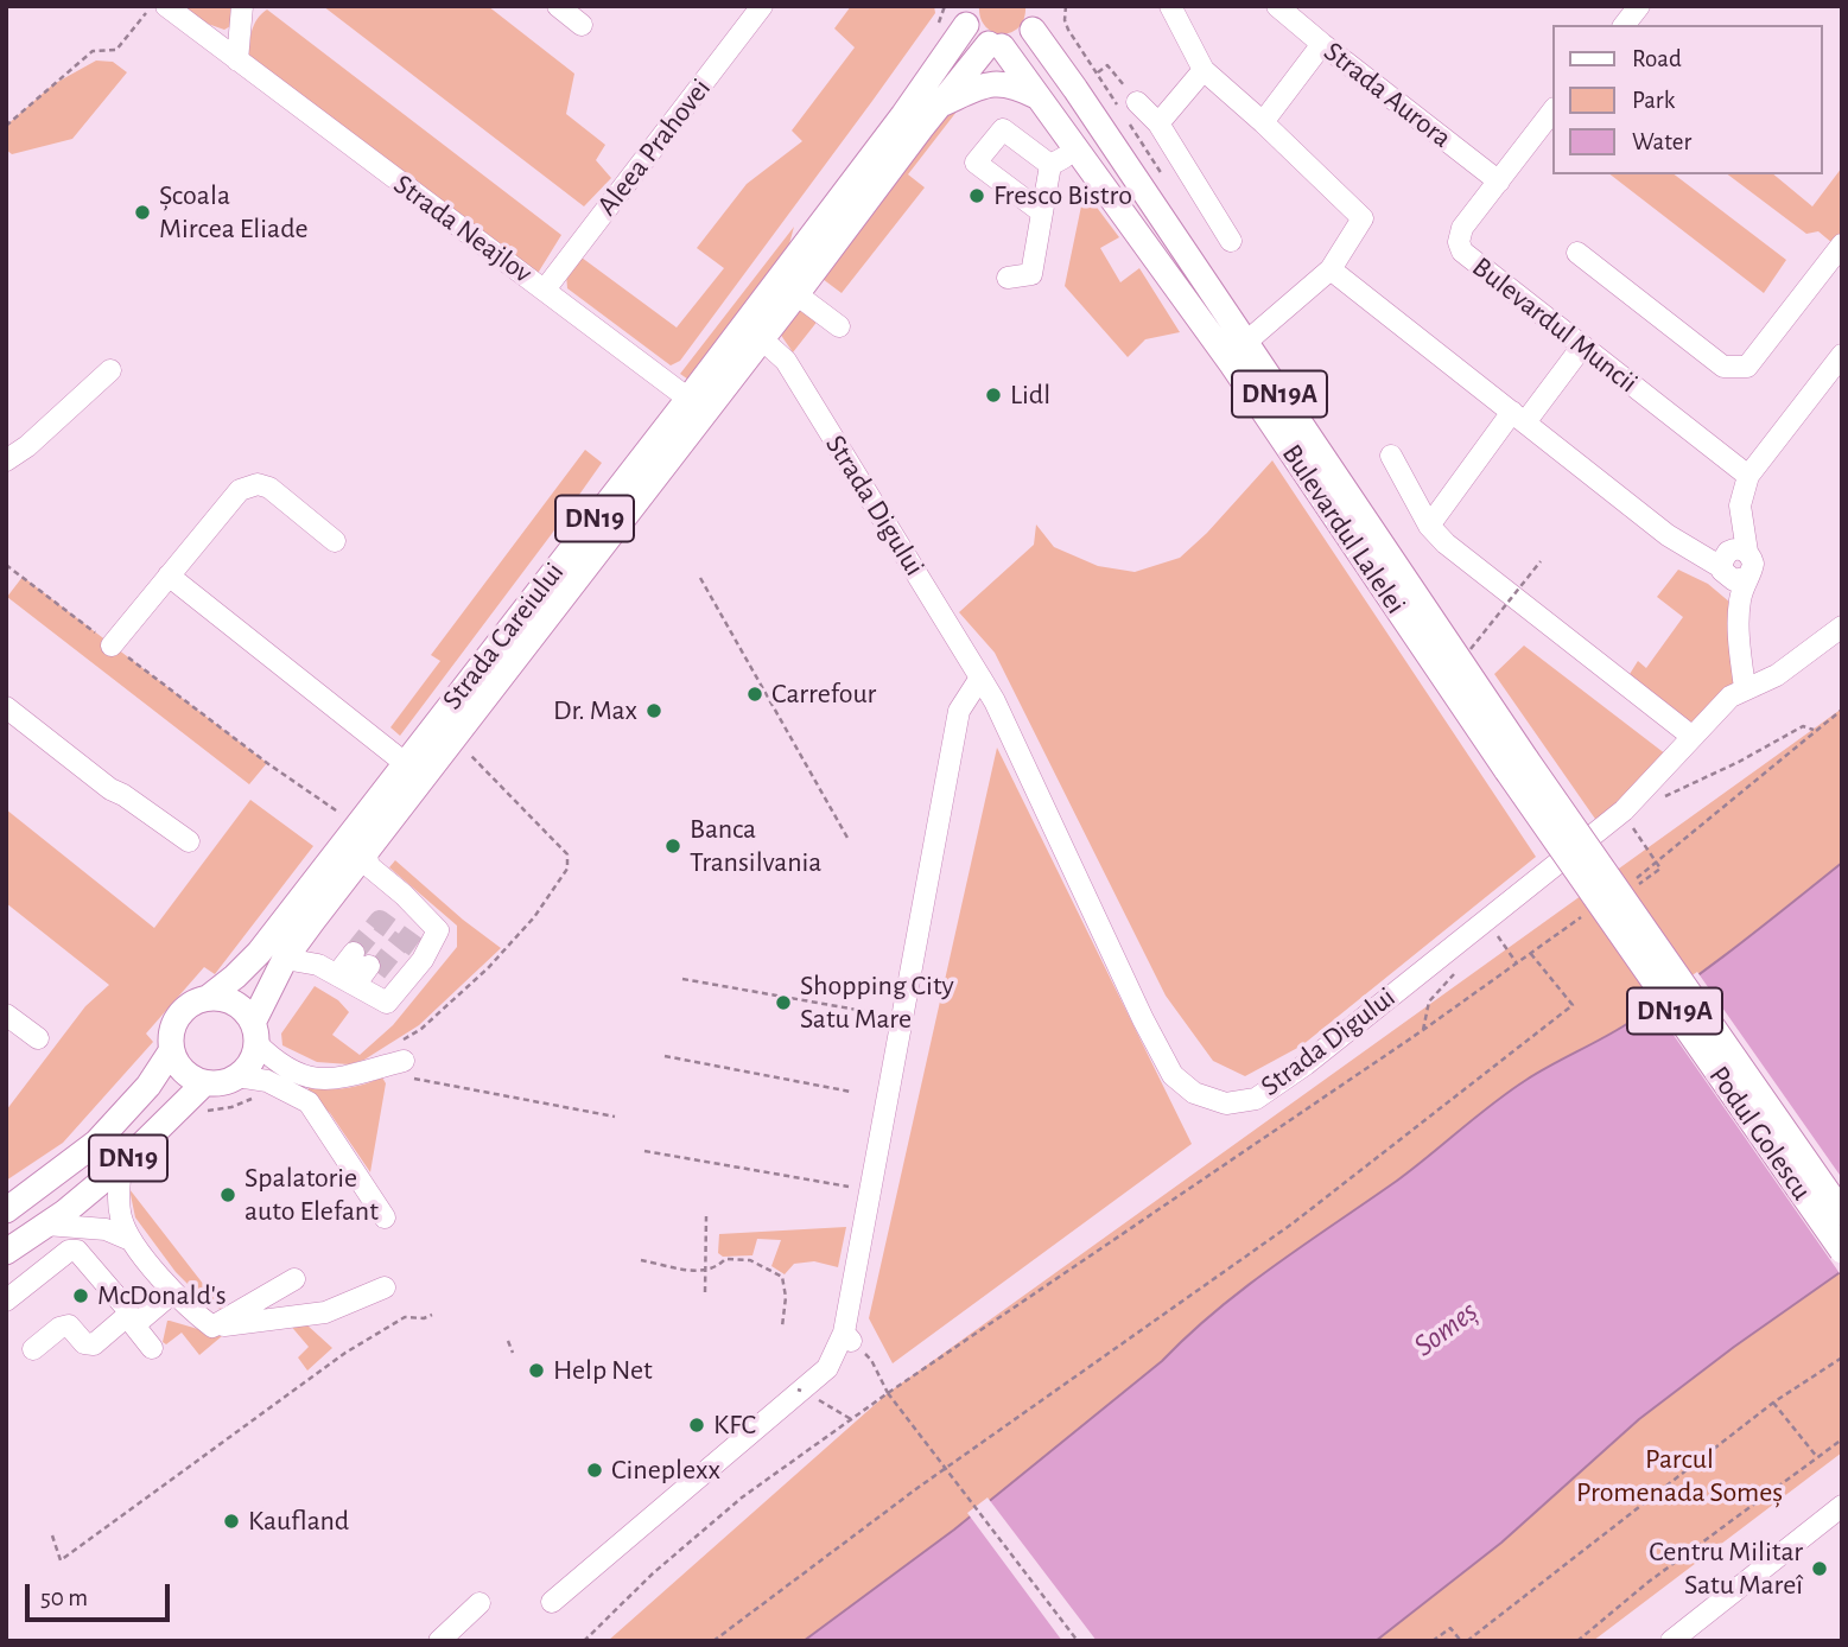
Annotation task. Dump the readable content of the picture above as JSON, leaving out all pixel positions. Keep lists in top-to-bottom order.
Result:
{
  "streets": {
    "main road": [
      "DN19A",
      "DN19",
      "Bulevardul Lalelei",
      "Strada Careiului",
      "Podul Golescu"
    ],
    "street": [
      "Strada Aurora",
      "Aleea Prahovei",
      "Strada Neajlov",
      "Bulevardul Muncii",
      "Strada Digului"
    ]
  },
  "crossings": [
    ["Strada Aurora", "Bulevardul Muncii"],
    ["Aleea Prahovei", "Strada Neajlov"],
    ["Strada Neajlov", "Strada Careiului"],
    ["Strada Digului", "Strada Careiului"],
    ["DN19", "Bulevardul Lalelei"],
    ["DN19", "Strada Careiului"],
    ["Bulevardul Lalelei", "Strada Careiului"],
    ["Bulevardul Lalelei", "Podul Golescu"]
  ],
  "water": ["Someș"],
  "parks": ["Parcul Promenada Someș"],
  "places": [
    "Fresco Bistro",
    "Școala Mircea Eliade",
    "Lidl",
    "Carrefour",
    "Dr. Max",
    "Banca Transilvania",
    "Shopping City Satu Mare",
    "Spalatorie auto Elefant",
    "McDonald's",
    "Help Net",
    "KFC",
    "Cineplexx",
    "Kaufland",
    "Centru Militar Satu Mareî"
  ],
  "legend": ["Road", "Park", "Water"],
  "scale_bar": "50 m"
}
